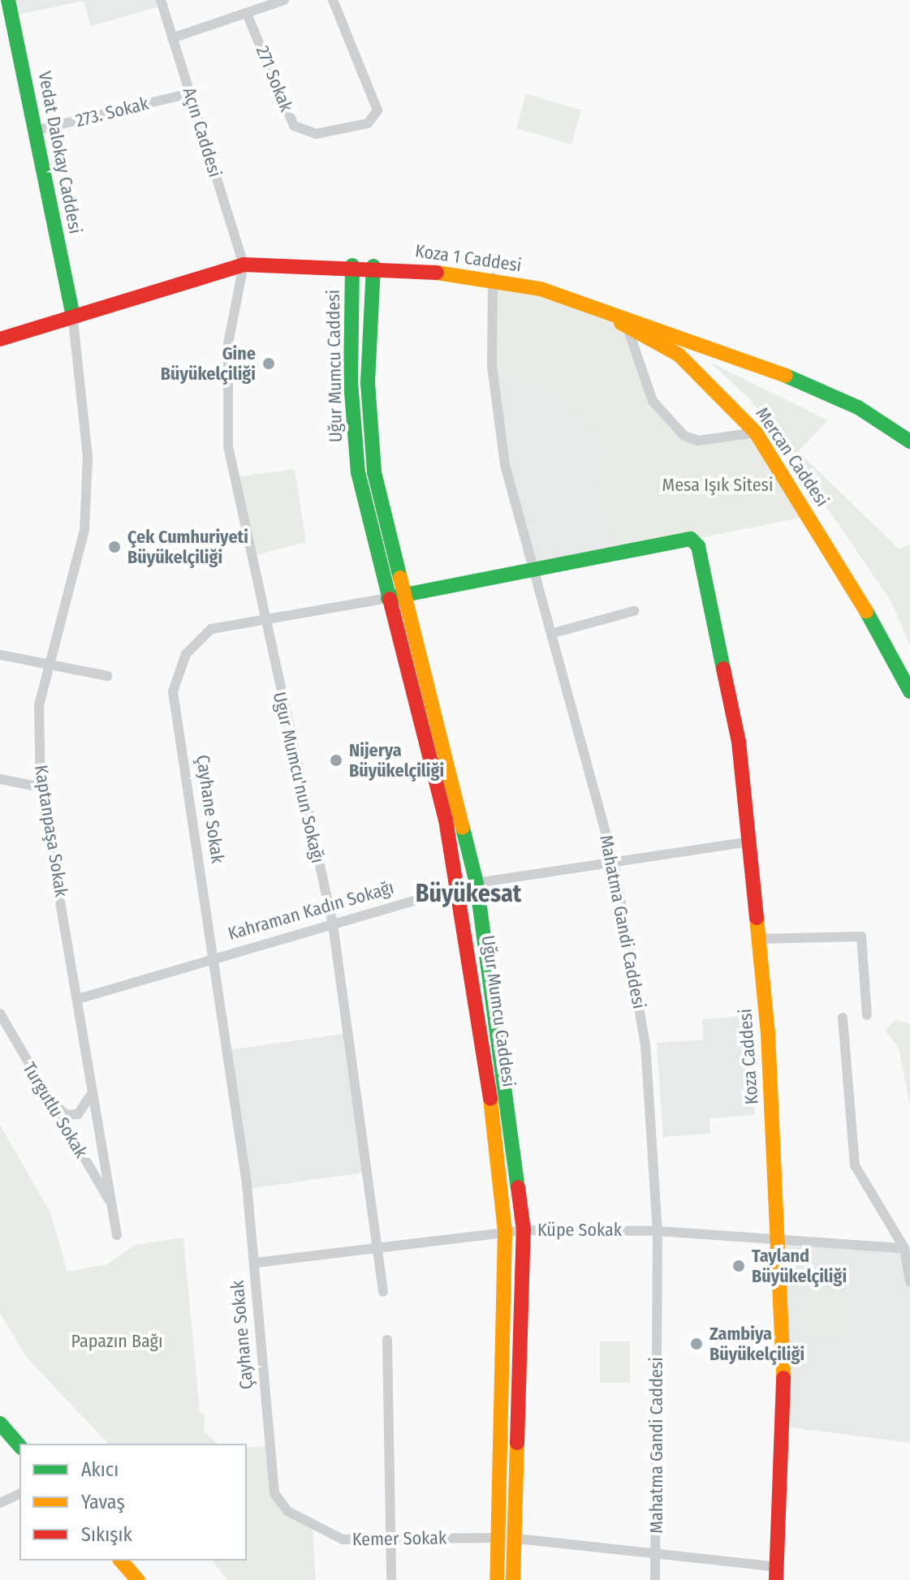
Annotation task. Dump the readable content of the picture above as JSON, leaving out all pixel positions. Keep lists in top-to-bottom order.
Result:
{
  "streets": {
    "main road": [
      "Vedat Dalokay Caddesi",
      "Koza 1 Caddesi",
      "Uğur Mumcu Caddesi",
      "Mercan Caddesi",
      "Çayhane Sokak",
      "Kahraman Kadın Sokağı",
      "Koza Caddesi"
    ],
    "street": [
      "271 Sokak",
      "273. Sokak",
      "Açın Caddesi",
      "Ugur Mumcu'nun Sokağı",
      "Kaptanpaşa Sokak",
      "Mahatma Gandi Caddesi",
      "Turgutlu Sokak",
      "Küpe Sokak",
      "Kemer Sokak"
    ]
  },
  "crossings": [
    ["273. Sokak", "Açın Caddesi"],
    ["273. Sokak", "Vedat Dalokay Caddesi"],
    ["Açın Caddesi", "Koza 1 Caddesi"],
    ["Açın Caddesi", "Ugur Mumcu'nun Sokağı"],
    ["Vedat Dalokay Caddesi", "Koza 1 Caddesi"],
    ["Vedat Dalokay Caddesi", "Kaptanpaşa Sokak"],
    ["Koza 1 Caddesi", "Uğur Mumcu Caddesi"],
    ["Koza 1 Caddesi", "Mercan Caddesi"],
    ["Koza 1 Caddesi", "Ugur Mumcu'nun Sokağı"],
    ["Koza 1 Caddesi", "Kaptanpaşa Sokak"],
    ["Koza 1 Caddesi", "Mahatma Gandi Caddesi"],
    ["Uğur Mumcu Caddesi", "Çayhane Sokak"],
    ["Uğur Mumcu Caddesi", "Kahraman Kadın Sokağı"],
    ["Uğur Mumcu Caddesi", "Küpe Sokak"],
    ["Uğur Mumcu Caddesi", "Kemer Sokak"],
    ["Ugur Mumcu'nun Sokağı", "Çayhane Sokak"],
    ["Ugur Mumcu'nun Sokağı", "Kahraman Kadın Sokağı"],
    ["Ugur Mumcu'nun Sokağı", "Küpe Sokak"],
    ["Çayhane Sokak", "Kahraman Kadın Sokağı"],
    ["Çayhane Sokak", "Mahatma Gandi Caddesi"],
    ["Çayhane Sokak", "Koza Caddesi"],
    ["Çayhane Sokak", "Küpe Sokak"],
    ["Çayhane Sokak", "Kemer Sokak"],
    ["Kaptanpaşa Sokak", "Kahraman Kadın Sokağı"],
    ["Kaptanpaşa Sokak", "Turgutlu Sokak"],
    ["Kahraman Kadın Sokağı", "Mahatma Gandi Caddesi"],
    ["Kahraman Kadın Sokağı", "Koza Caddesi"],
    ["Mahatma Gandi Caddesi", "Küpe Sokak"],
    ["Koza Caddesi", "Küpe Sokak"]
  ],
  "districts": ["Büyükesat"],
  "parks": ["Mesa Işık Sitesi", "Papazın Bağı"],
  "places": [
    "Gine Büyükelçiliği",
    "Çek Cumhuriyeti Büyükelçiliği",
    "Nijerya Büyükelçiliği",
    "Tayland Büyükelçiliği",
    "Zambiya Büyükelçiliği"
  ],
  "legend": ["Akıcı", "Yavaş", "Sıkışık"]
}
